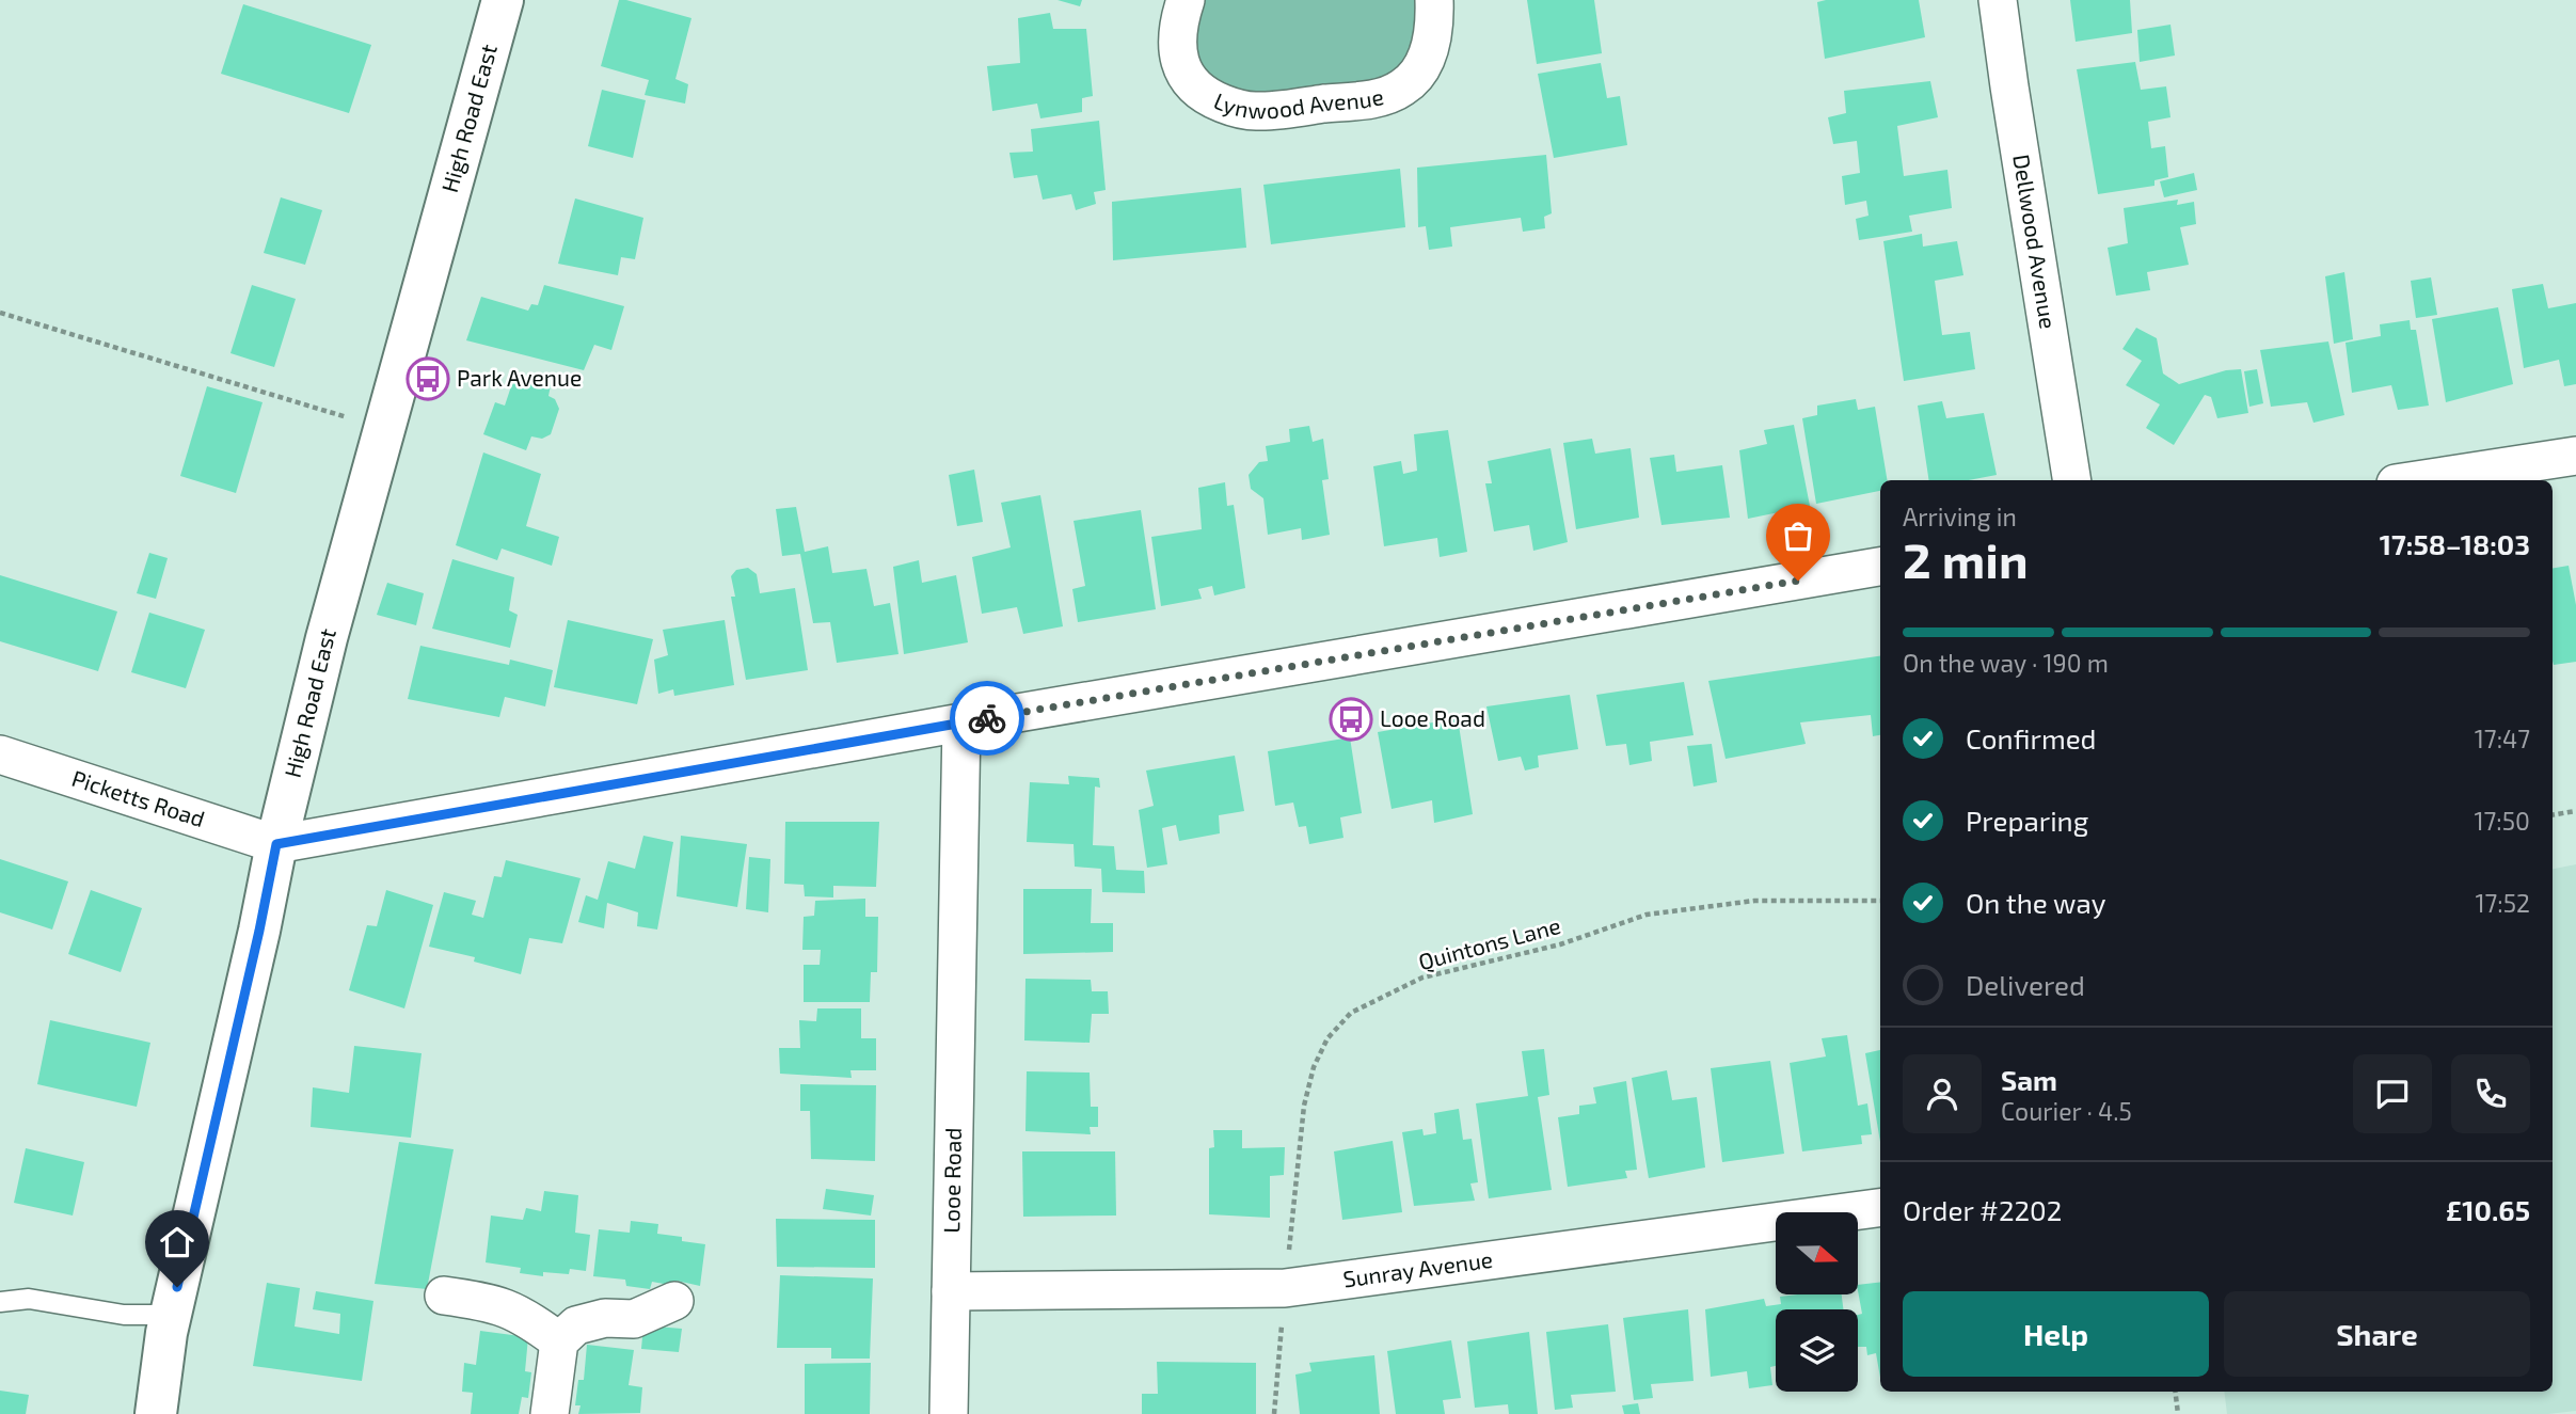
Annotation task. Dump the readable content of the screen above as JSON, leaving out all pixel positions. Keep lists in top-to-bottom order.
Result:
{
  "streets": {
    "street": [
      "Lynwood Avenue",
      "High Road East",
      "Dellwood Avenue",
      "Picketts Road",
      "Looe Road",
      "Sunray Avenue"
    ],
    "path": ["Quintons Lane"]
  },
  "crossings": [
    ["High Road East", "Picketts Road"],
    ["Quintons Lane", "Sunray Avenue"],
    ["Looe Road", "Sunray Avenue"]
  ],
  "places": {
    "bus stop": ["Park Avenue", "Looe Road"]
  },
  "north": "right",
  "page": {
    "heading": ["2 min", "Arriving in", "17:58–18:03"],
    "panel": [
      "Sam",
      "Courier · 4.5",
      "Order #2202",
      "£10.65"
    ],
    "bar": "On the way · 190 m",
    "list": [
      ["Confirmed", "17:47"],
      ["Preparing", "17:50"],
      ["On the way", "17:52"],
      "Delivered"
    ],
    "buttons": ["Help", "Share"]
  }
}
